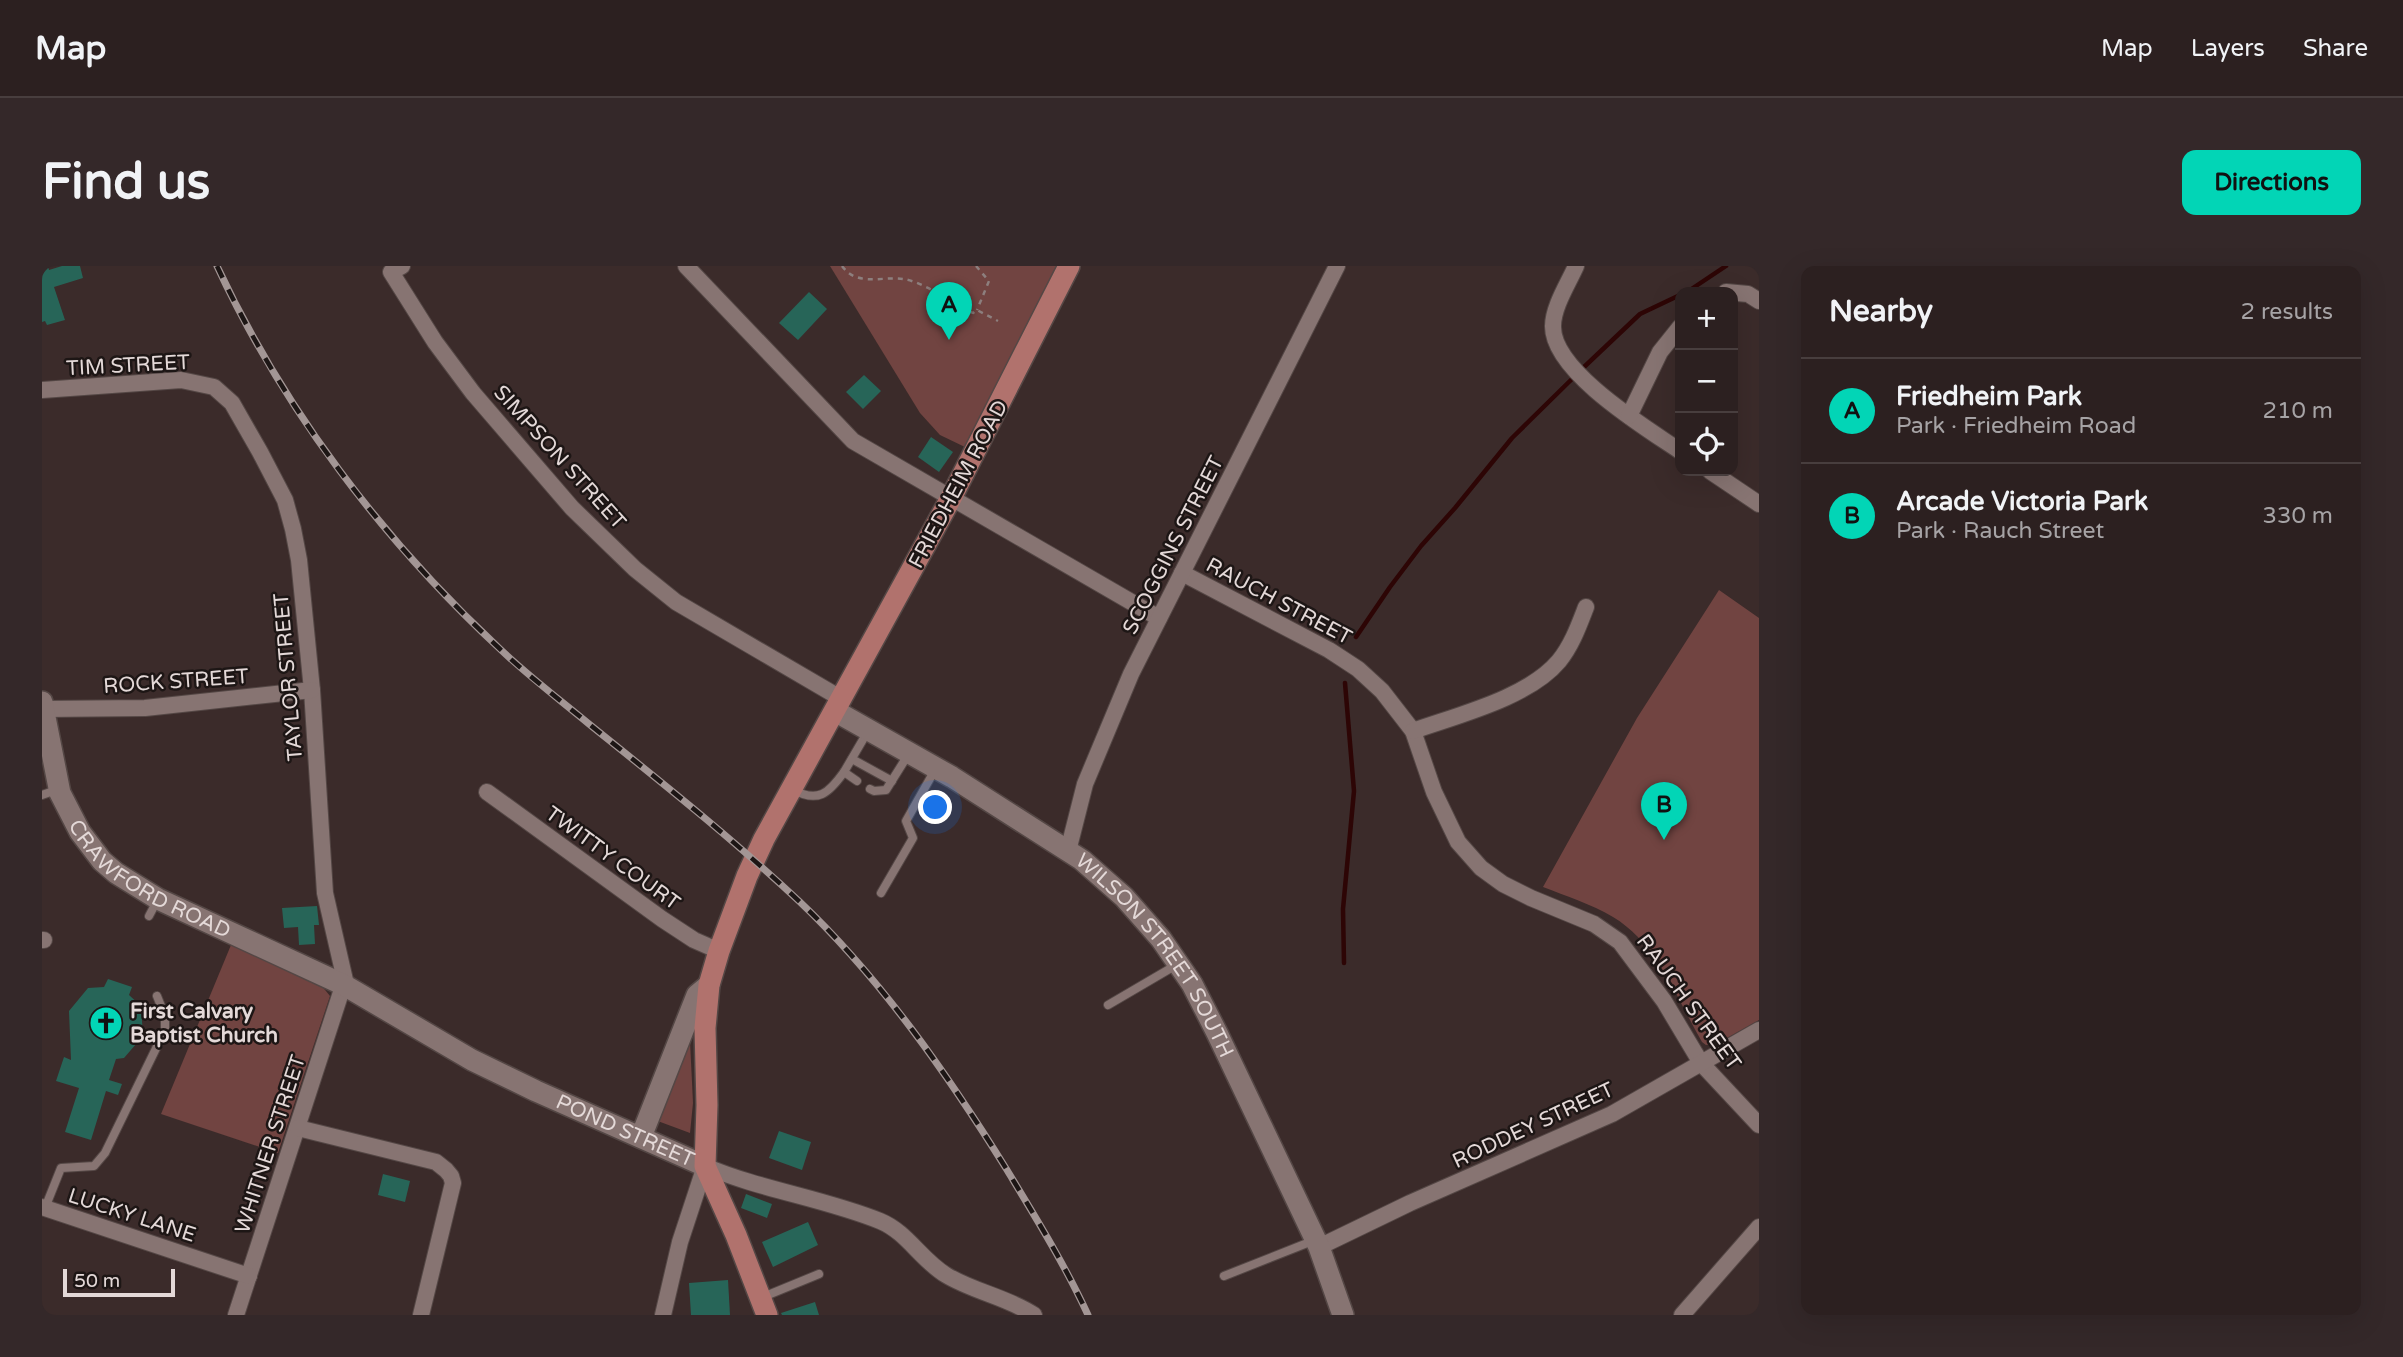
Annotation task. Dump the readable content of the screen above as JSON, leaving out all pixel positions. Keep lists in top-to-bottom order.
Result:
{
  "streets": {
    "main road": ["FRIEDHEIM ROAD"],
    "street": [
      "TIM STREET",
      "SIMPSON STREET",
      "SCOGGINS STREET",
      "RAUCH STREET",
      "TAYLOR STREET",
      "ROCK STREET",
      "TWITTY COURT",
      "CRAWFORD ROAD",
      "WILSON STREET SOUTH",
      "RODDEY STREET",
      "POND STREET",
      "WHITNER STREET",
      "LUCKY LANE"
    ]
  },
  "crossings": [
    ["TIM STREET", "TAYLOR STREET"],
    ["SIMPSON STREET", "FRIEDHEIM ROAD"],
    ["SIMPSON STREET", "WILSON STREET SOUTH"],
    ["FRIEDHEIM ROAD", "TWITTY COURT"],
    ["FRIEDHEIM ROAD", "WILSON STREET SOUTH"],
    ["FRIEDHEIM ROAD", "POND STREET"],
    ["SCOGGINS STREET", "RAUCH STREET"],
    ["SCOGGINS STREET", "WILSON STREET SOUTH"],
    ["RAUCH STREET", "RODDEY STREET"],
    ["TAYLOR STREET", "ROCK STREET"],
    ["TAYLOR STREET", "CRAWFORD ROAD"],
    ["TAYLOR STREET", "POND STREET"],
    ["TAYLOR STREET", "WHITNER STREET"],
    ["ROCK STREET", "CRAWFORD ROAD"],
    ["CRAWFORD ROAD", "POND STREET"],
    ["CRAWFORD ROAD", "WHITNER STREET"],
    ["WILSON STREET SOUTH", "RODDEY STREET"],
    ["POND STREET", "WHITNER STREET"],
    ["WHITNER STREET", "LUCKY LANE"]
  ],
  "places": {
    "church": ["First Calvary Baptist Church"]
  },
  "scale_bar": "50 m",
  "page": {
    "header": "Map",
    "nav": ["Map", "Layers", "Share"],
    "buttons": "Directions",
    "title": "Find us",
    "heading": ["Nearby", "2 results"],
    "pins": ["A", "B"],
    "map_buttons": ["+", "−"],
    "list": [
      {
        "mark": "A",
        "name": "Friedheim Park",
        "note": "Park · Friedheim Road",
        "value": "210 m"
      },
      {
        "mark": "B",
        "name": "Arcade Victoria Park",
        "note": "Park · Rauch Street",
        "value": "330 m"
      }
    ],
    "scale": "50 m"
  }
}
